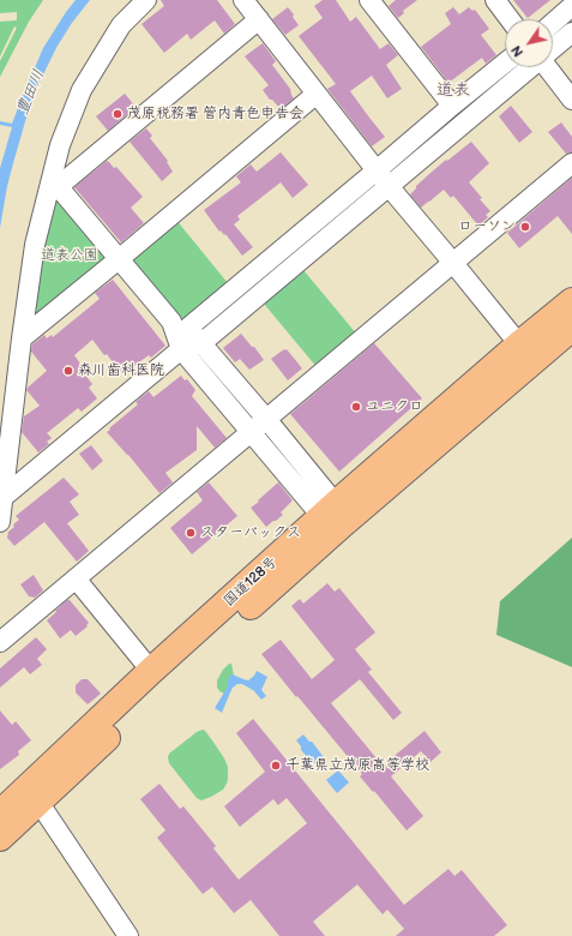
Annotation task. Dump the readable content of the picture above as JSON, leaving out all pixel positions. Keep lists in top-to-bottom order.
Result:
{
  "streets": {
    "highway": ["国道128号"]
  },
  "districts": ["道表"],
  "water": ["豊田川"],
  "parks": ["道表公園"],
  "places": [
    "茂原税務署 管内青色申告会",
    "ローソン",
    "森川歯科医院",
    "ユニクロ",
    "スターバックス",
    "千葉県立茂原高等学校"
  ],
  "north": "bottom left"
}
